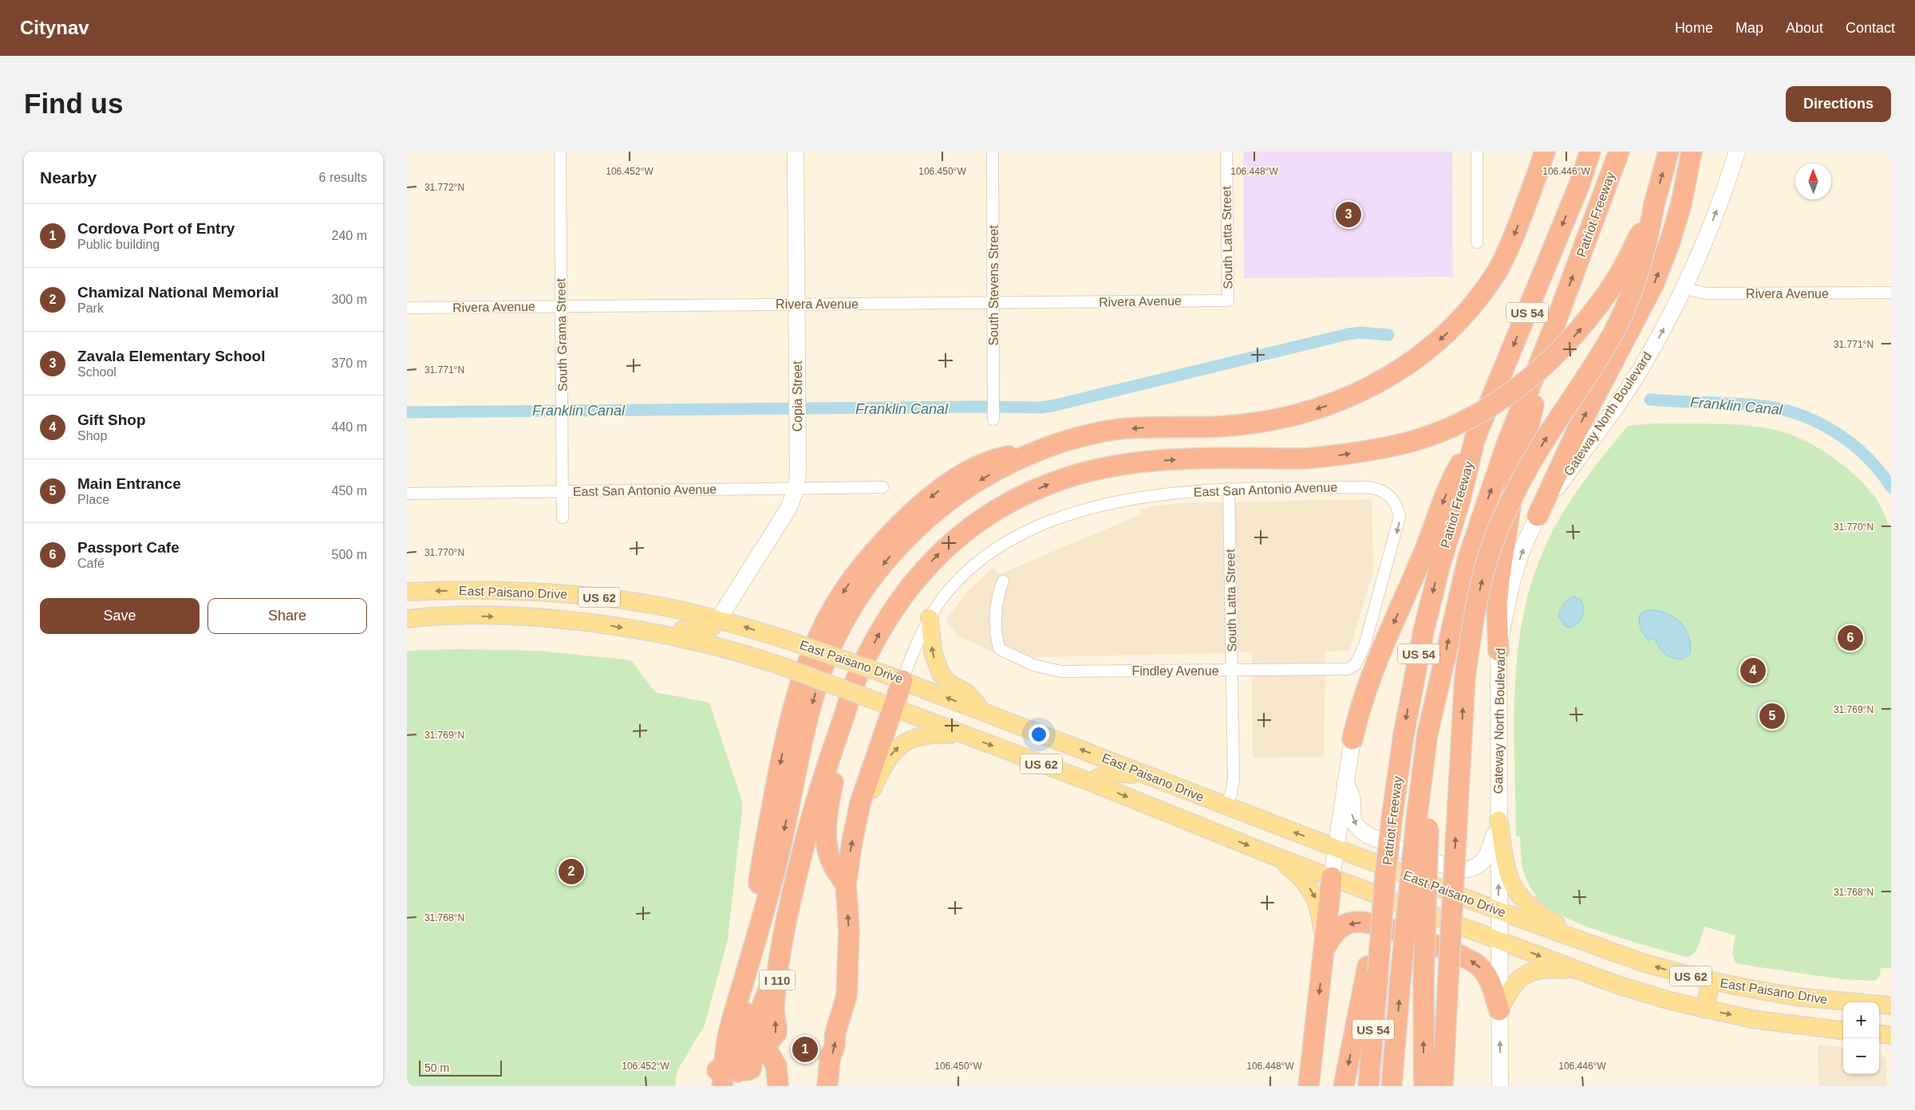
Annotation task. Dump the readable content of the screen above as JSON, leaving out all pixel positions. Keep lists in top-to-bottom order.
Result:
{
  "streets": {
    "highway": ["Patriot Freeway", "US 54", "I 110"],
    "main road": [
      "Copia Street",
      "Gateway North Boulevard",
      "East Paisano Drive",
      "US 62"
    ],
    "street": [
      "South Latta Street",
      "South Stevens Street",
      "Rivera Avenue",
      "South Grama Street",
      "East San Antonio Avenue",
      "Findley Avenue"
    ]
  },
  "crossings": [
    ["Patriot Freeway", "US 54"],
    ["South Latta Street", "Rivera Avenue"],
    ["South Latta Street", "East San Antonio Avenue"],
    ["South Latta Street", "East Paisano Drive"],
    ["South Latta Street", "Findley Avenue"],
    ["South Stevens Street", "Rivera Avenue"],
    ["Rivera Avenue", "South Grama Street"],
    ["Rivera Avenue", "Copia Street"],
    ["Rivera Avenue", "Gateway North Boulevard"],
    ["South Grama Street", "East San Antonio Avenue"],
    ["Copia Street", "East San Antonio Avenue"],
    ["Copia Street", "East Paisano Drive"],
    ["Gateway North Boulevard", "East Paisano Drive"],
    ["East San Antonio Avenue", "East Paisano Drive"],
    ["East San Antonio Avenue", "Findley Avenue"]
  ],
  "one_way": ["Gateway North Boulevard"],
  "water": ["Franklin Canal"],
  "scale_bar": "50 m",
  "north": "top",
  "page": {
    "header": "Citynav",
    "nav": [
      "Home",
      "Map",
      "About",
      "Contact"
    ],
    "buttons": [
      "Directions",
      ["Save", "Share"]
    ],
    "title": "Find us",
    "heading": ["Nearby", "6 results"],
    "pins": [
      "3",
      "6",
      "4",
      "5",
      "2",
      "1"
    ],
    "list": [
      {
        "mark": "1",
        "name": "Cordova Port of Entry",
        "note": "Public building",
        "value": "240 m"
      },
      {
        "mark": "2",
        "name": "Chamizal National Memorial",
        "note": "Park",
        "value": "300 m"
      },
      {
        "mark": "3",
        "name": "Zavala Elementary School",
        "note": "School",
        "value": "370 m"
      },
      {
        "mark": "4",
        "name": "Gift Shop",
        "note": "Shop",
        "value": "440 m"
      },
      {
        "mark": "5",
        "name": "Main Entrance",
        "note": "Place",
        "value": "450 m"
      },
      {
        "mark": "6",
        "name": "Passport Cafe",
        "note": "Café",
        "value": "500 m"
      }
    ],
    "map_buttons": ["+", "−"],
    "scale": "50 m"
  },
  "coordinates": [
    "106.452°W",
    "106.450°W",
    "106.448°W",
    "106.446°W",
    "31.772°N",
    "31.771°N",
    "31.770°N",
    "31.769°N",
    "31.768°N"
  ]
}
